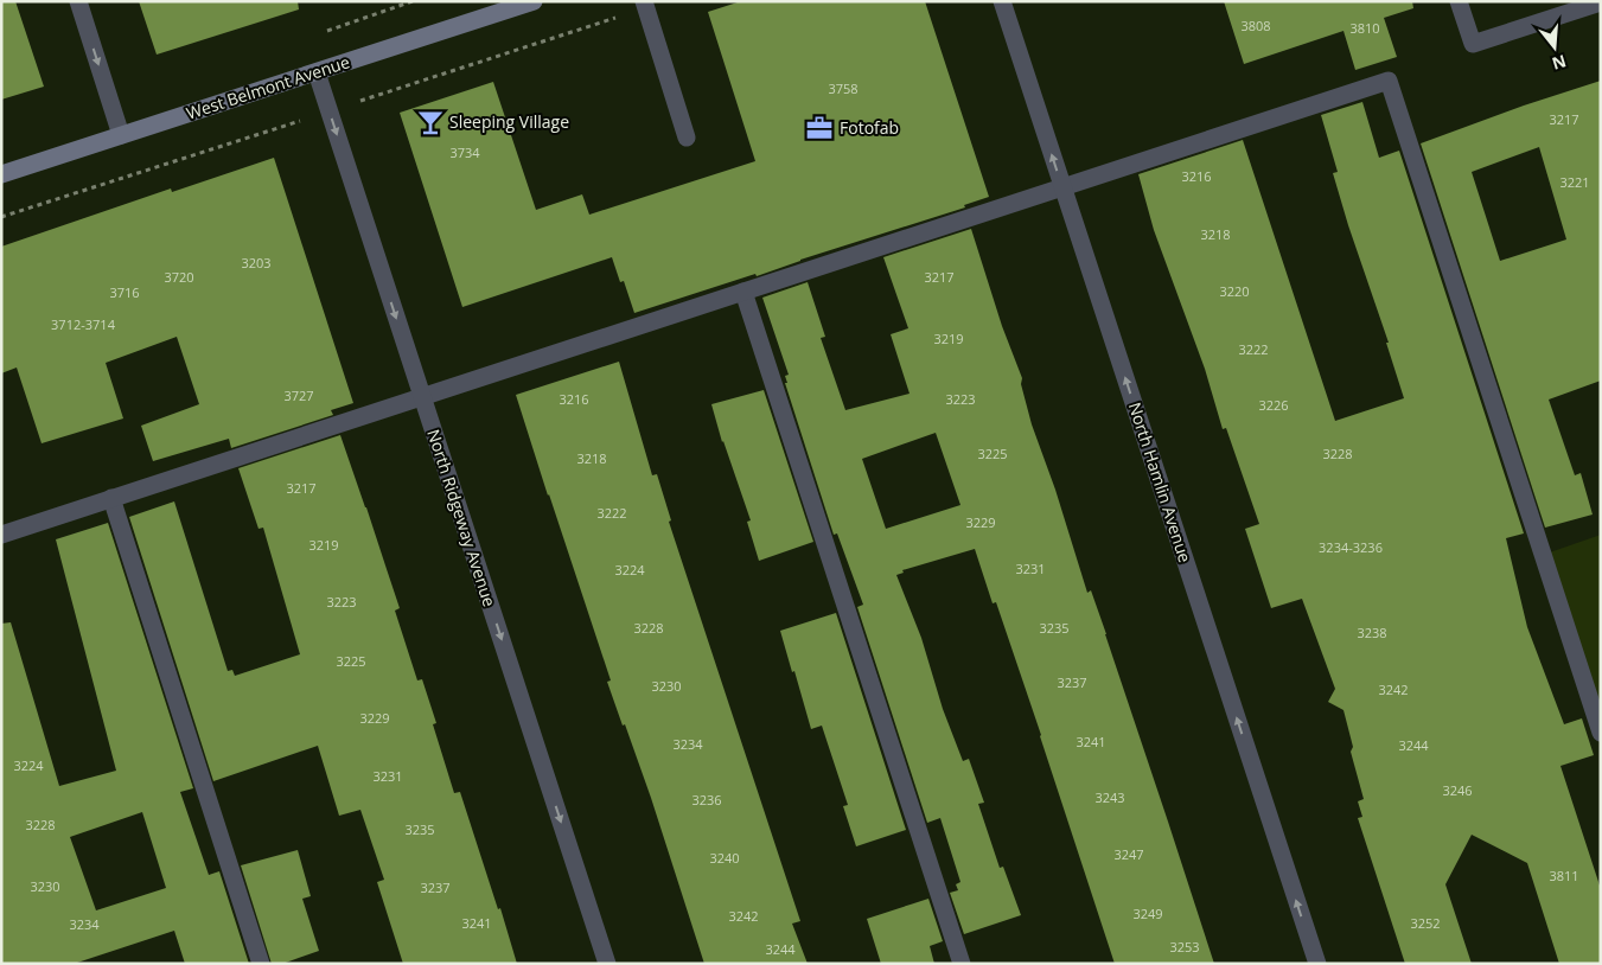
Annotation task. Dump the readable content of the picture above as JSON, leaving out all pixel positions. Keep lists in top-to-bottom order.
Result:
{
  "streets": {
    "main road": ["West Belmont Avenue"],
    "street": ["North Hamlin Avenue", "North Ridgeway Avenue"]
  },
  "crossings": [
    ["West Belmont Avenue", "North Ridgeway Avenue"]
  ],
  "one_way": ["North Hamlin Avenue", "North Ridgeway Avenue"],
  "places": {
    "bar": ["Sleeping Village"],
    "office": ["Fotofab"]
  },
  "house_numbers": [
    "3808",
    "3810",
    "3758",
    "3217",
    "3734",
    "3216",
    "3221",
    "3218",
    "3203",
    "3720",
    "3217",
    "3220",
    "3716",
    "3712-3714",
    "3219",
    "3222",
    "3727",
    "3216",
    "3223",
    "3226",
    "3225",
    "3228",
    "3218",
    "3217",
    "3222",
    "3229",
    "3219",
    "3234-3236",
    "3231",
    "3224",
    "3223",
    "3228",
    "3235",
    "3238",
    "3225",
    "3237",
    "3230",
    "3242",
    "3229",
    "3241",
    "3234",
    "3244",
    "3224",
    "3231",
    "3246",
    "3243",
    "3236",
    "3228",
    "3235",
    "3247",
    "3240",
    "3811",
    "3230",
    "3237",
    "3249",
    "3242",
    "3241",
    "3252",
    "3234",
    "3253",
    "3244"
  ],
  "north": "bottom"
}
